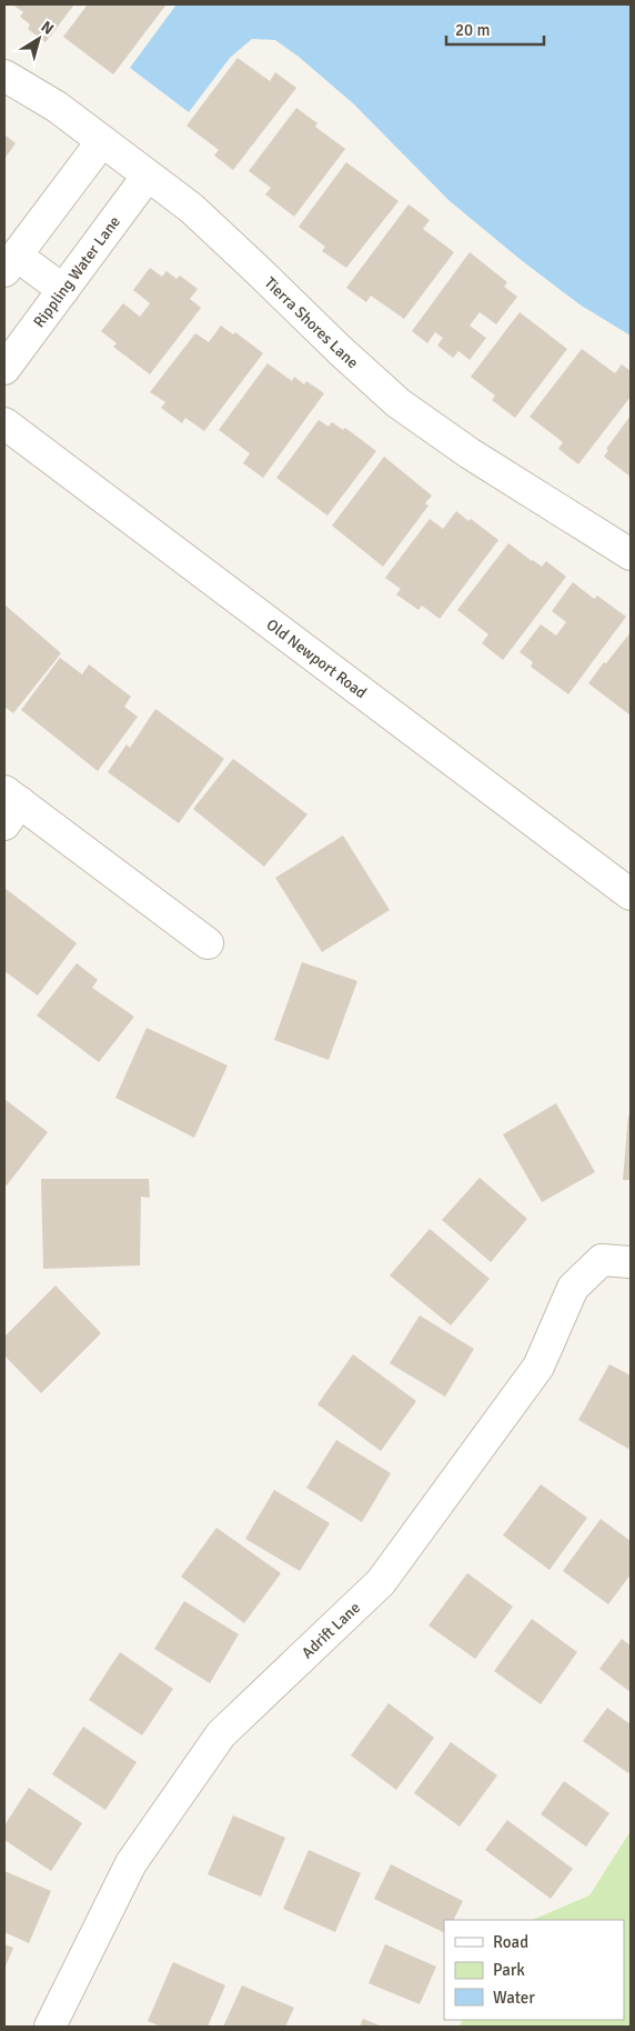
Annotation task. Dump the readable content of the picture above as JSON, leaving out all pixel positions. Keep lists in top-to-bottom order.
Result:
{
  "streets": {
    "street": [
      "Rippling Water Lane",
      "Tierra Shores Lane",
      "Old Newport Road",
      "Adrift Lane"
    ]
  },
  "crossings": [
    ["Rippling Water Lane", "Tierra Shores Lane"]
  ],
  "legend": ["Road", "Park", "Water"],
  "scale_bar": "20 m",
  "north": "top right"
}
